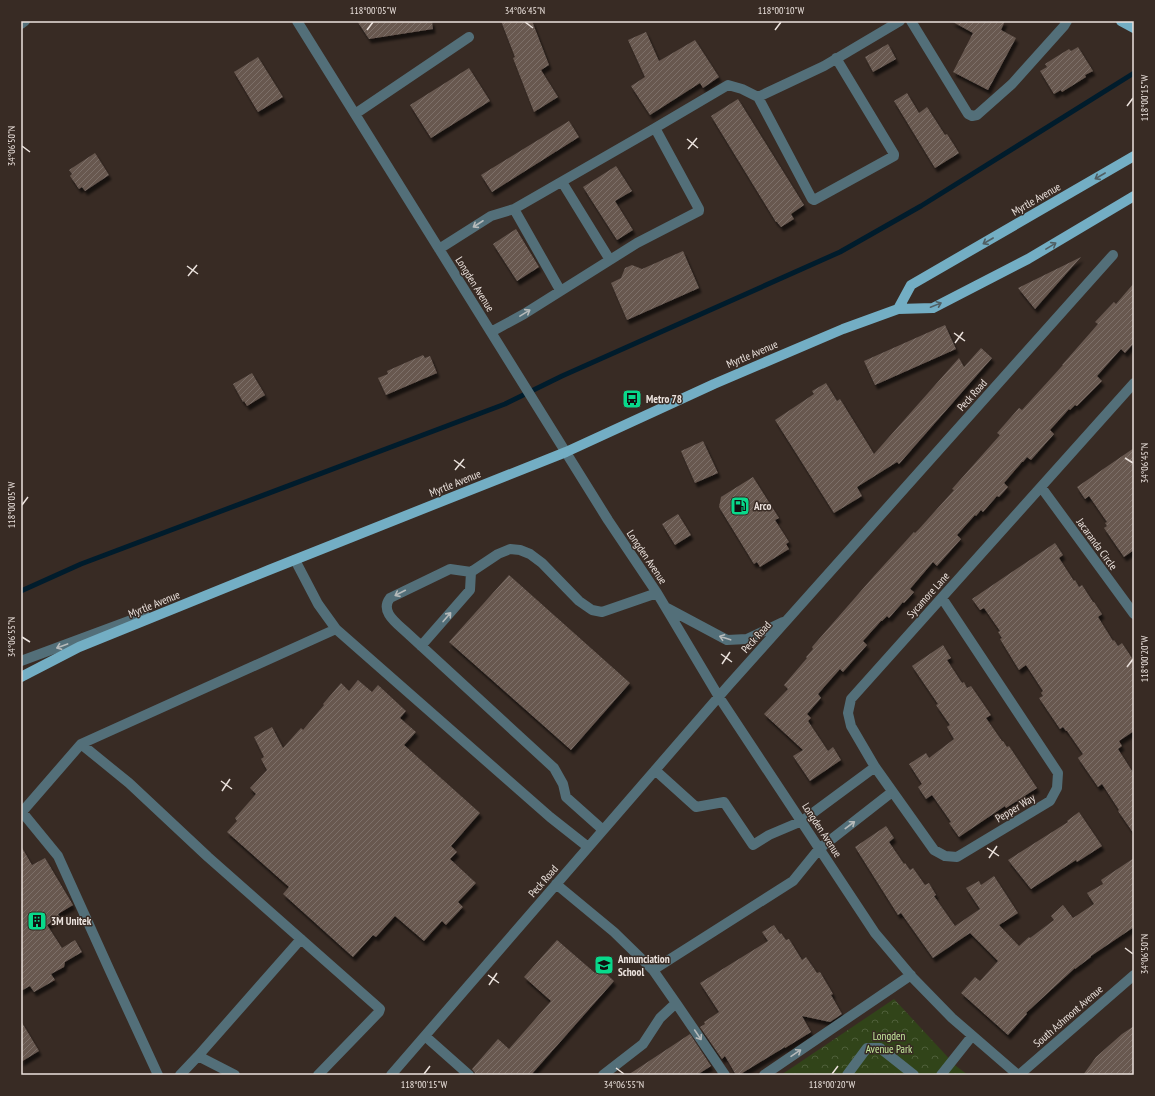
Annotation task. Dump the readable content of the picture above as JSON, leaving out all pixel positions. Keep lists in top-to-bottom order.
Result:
{
  "streets": {
    "main road": ["Myrtle Avenue"],
    "street": [
      "Longden Avenue",
      "Peck Road",
      "Jacaranda Circle",
      "Sycamore Lane",
      "Pepper Way",
      "South Ashmont Avenue"
    ]
  },
  "crossings": [
    ["Myrtle Avenue", "Longden Avenue"],
    ["Longden Avenue", "Peck Road"],
    ["Longden Avenue", "South Ashmont Avenue"],
    ["Jacaranda Circle", "Sycamore Lane"],
    ["Sycamore Lane", "Pepper Way"]
  ],
  "parks": ["Longden Avenue Park"],
  "places": {
    "bus stop": ["Metro 78"],
    "fuel station": ["Arco"],
    "building": ["3M Unitek"],
    "school or university": ["Annunciation School"]
  },
  "coordinates": [
    "118°00'05\"W",
    "34°06'45\"N",
    "118°00'10\"W",
    "118°00'15\"W",
    "34°06'50\"N",
    "34°06'55\"N",
    "118°00'20\"W"
  ]
}
